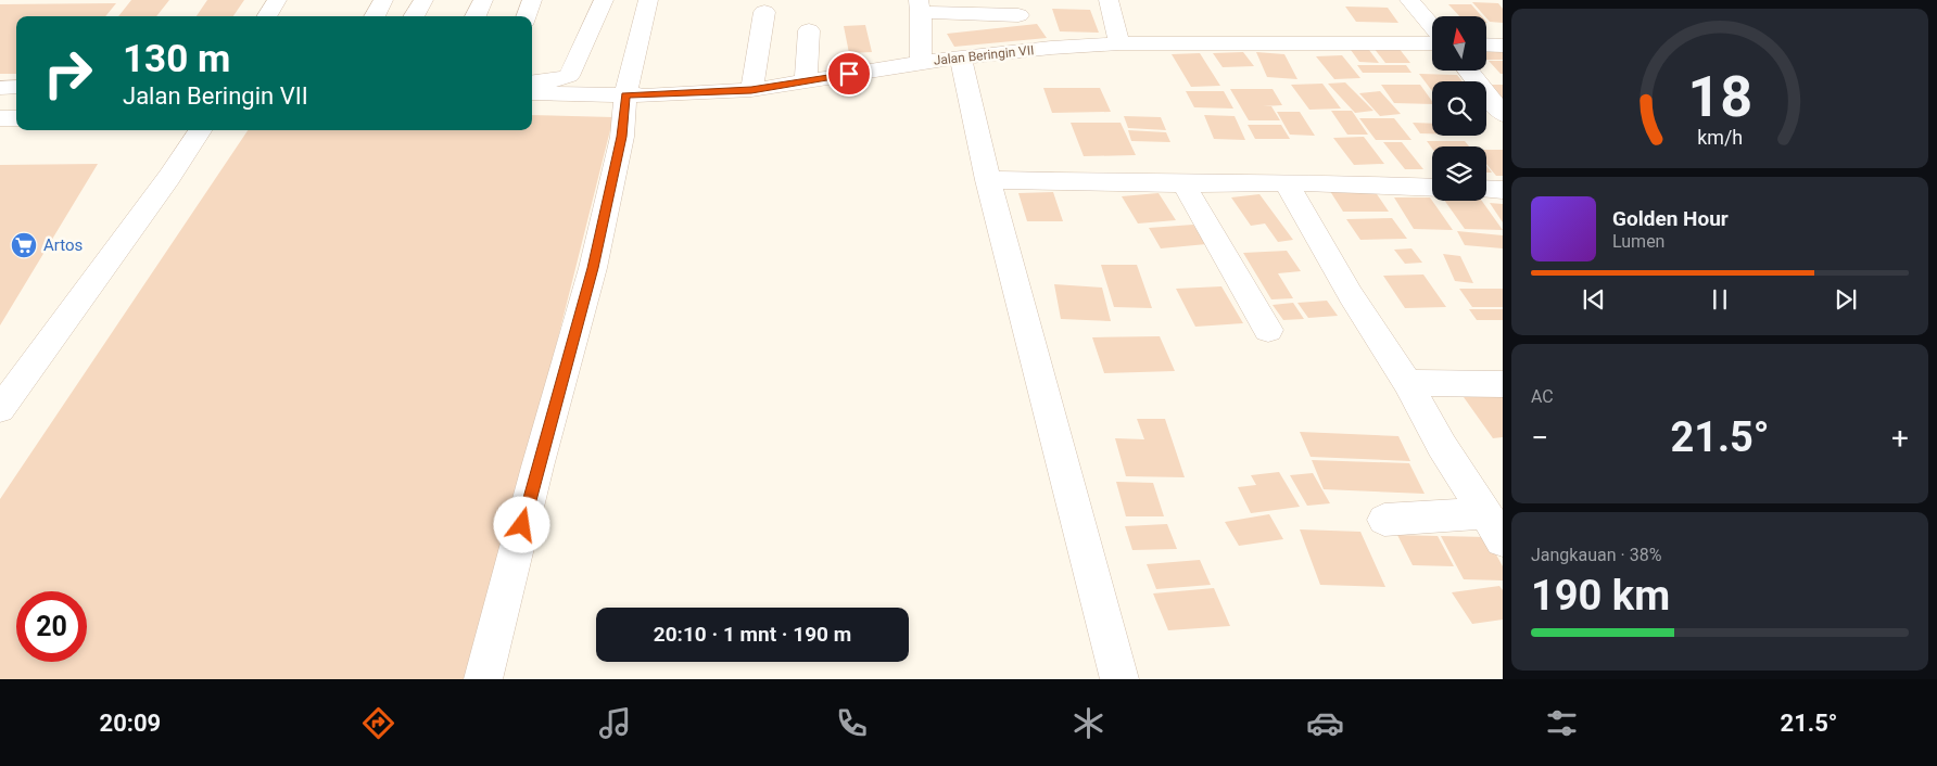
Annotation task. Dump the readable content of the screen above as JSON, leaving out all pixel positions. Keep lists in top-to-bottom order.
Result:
{
  "streets": {
    "street": ["Jalan Beringin VII"]
  },
  "places": {
    "supermarket": ["Artos"]
  },
  "north": "top",
  "page": {
    "turn": ["130 m", "Jalan Beringin VII"],
    "song": ["Golden Hour", "Lumen"],
    "tile": [
      "AC",
      ["Jangkauan · 38%", "190 km"]
    ],
    "heat": ["−", "21.5°", "+"],
    "limit": "20",
    "trip": "20:10 · 1 mnt · 190 m",
    "tabs": ["20:09", "21.5°"],
    "gauge": ["18", "km/h"]
  }
}
